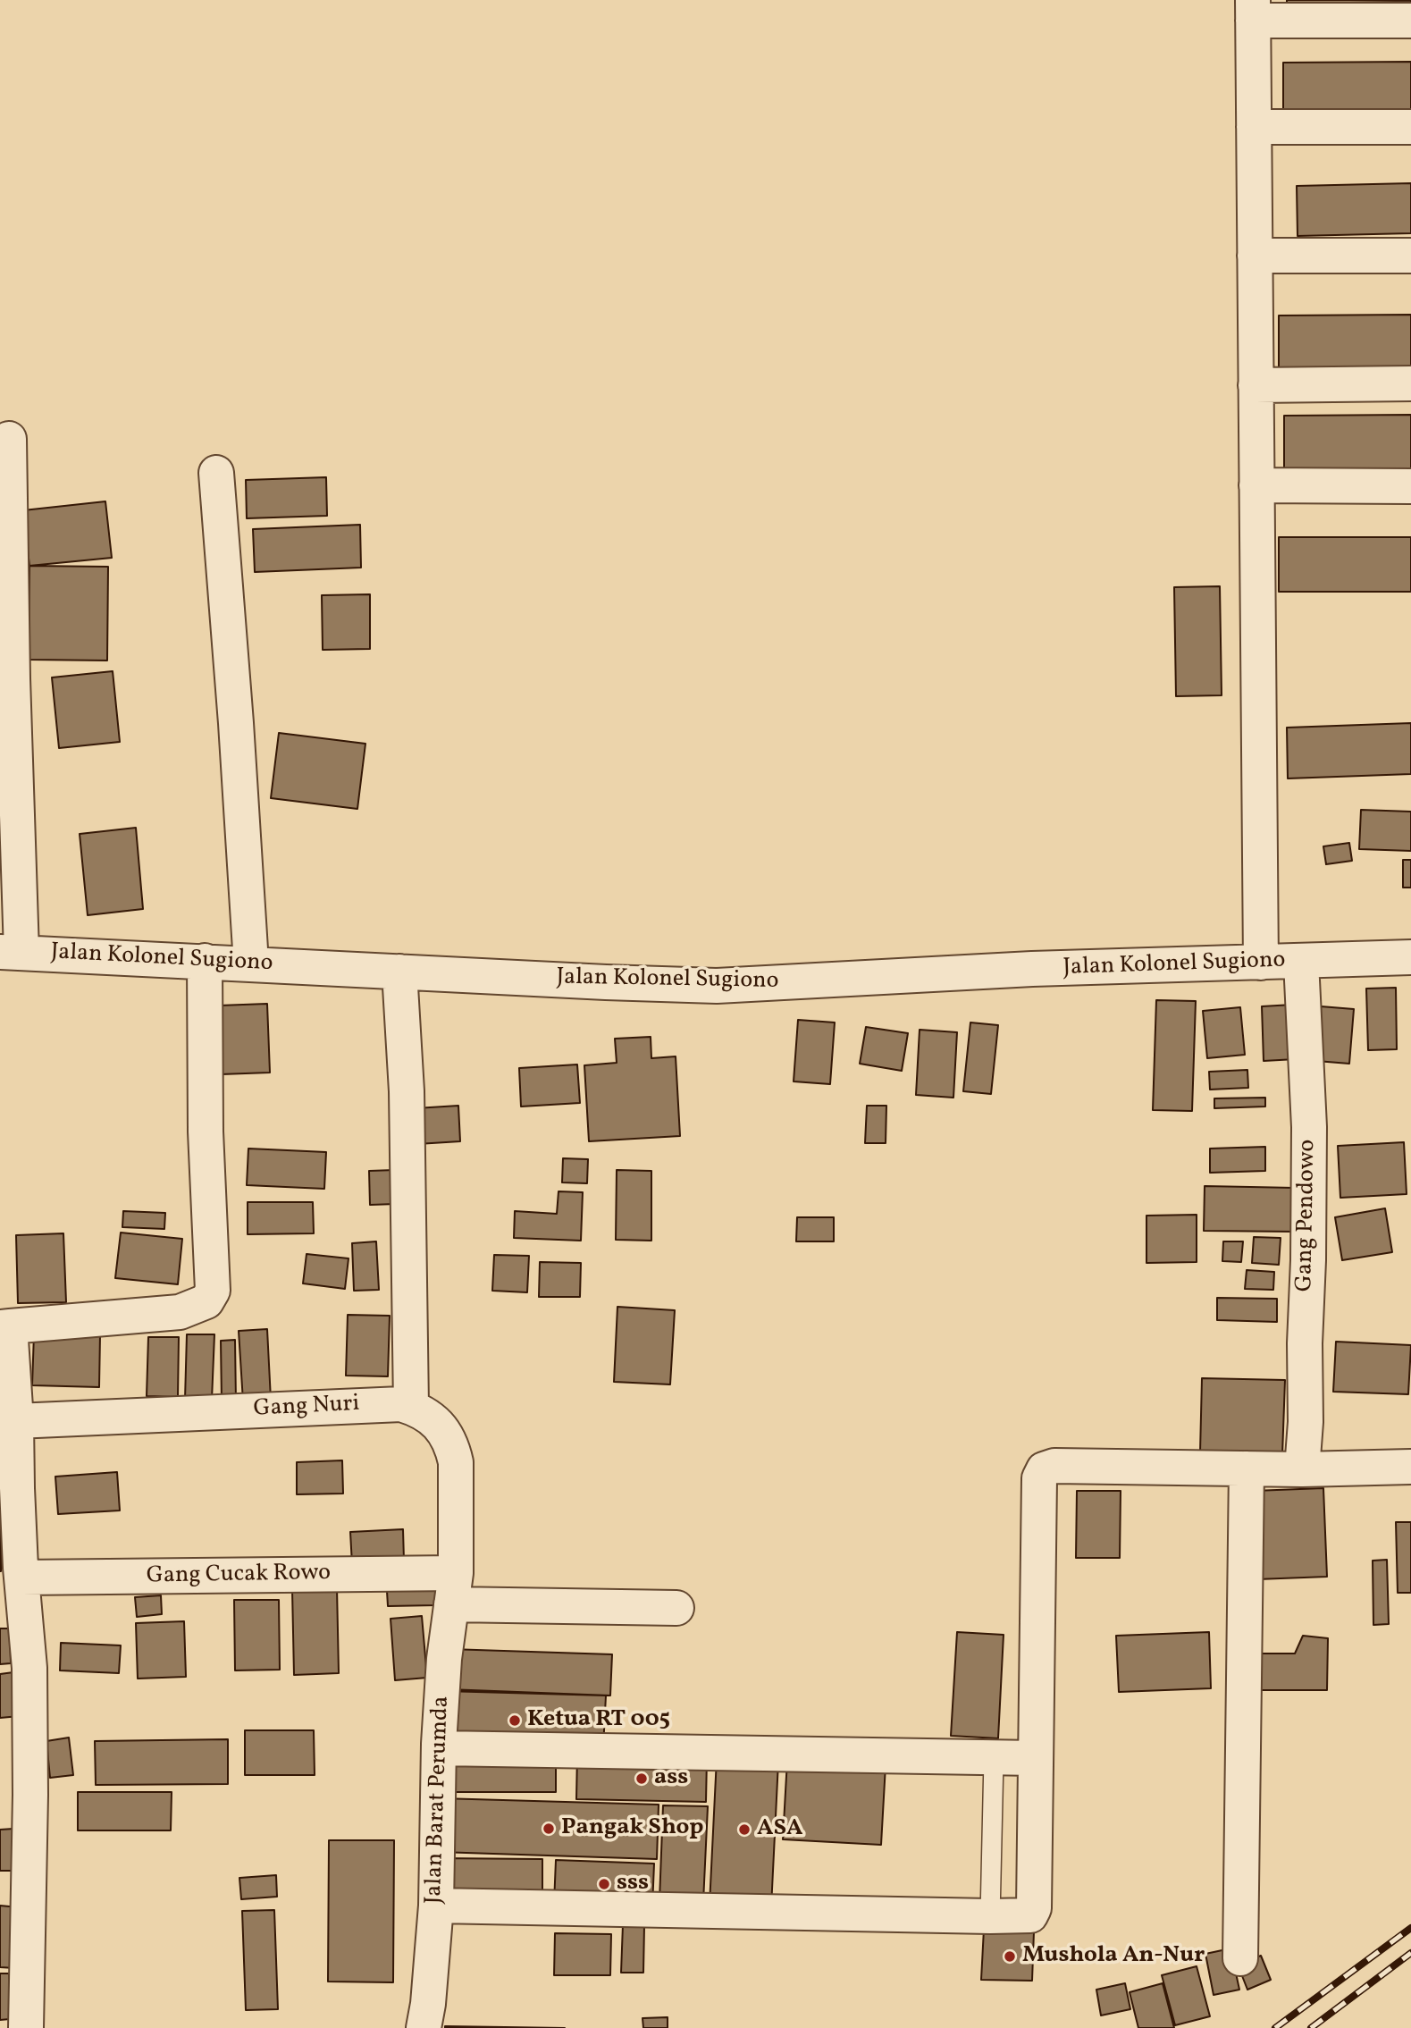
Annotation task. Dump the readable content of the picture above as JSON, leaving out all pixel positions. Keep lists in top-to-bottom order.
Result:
{
  "streets": {
    "street": [
      "Jalan Kolonel Sugiono",
      "Gang Pendowo",
      "Gang Nuri",
      "Gang Cucak Rowo",
      "Jalan Barat Perumda"
    ]
  },
  "crossings": [
    ["Jalan Kolonel Sugiono", "Gang Pendowo"],
    ["Gang Nuri", "Gang Cucak Rowo"],
    ["Gang Nuri", "Jalan Barat Perumda"],
    ["Gang Cucak Rowo", "Jalan Barat Perumda"]
  ],
  "places": [
    "Ketua RT 005",
    "ass",
    "Pangak Shop",
    "ASA",
    "sss",
    "Mushola An-Nur"
  ]
}
